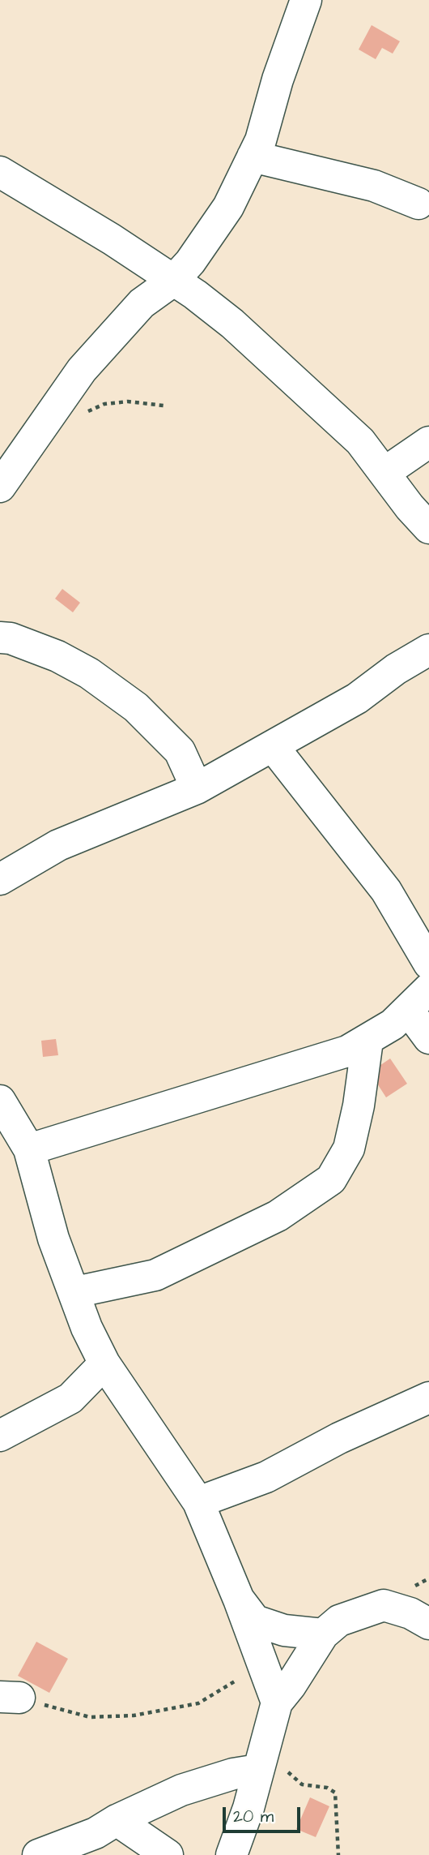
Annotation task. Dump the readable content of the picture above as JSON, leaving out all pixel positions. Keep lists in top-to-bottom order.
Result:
{
  "scale_bar": "20 m"
}
